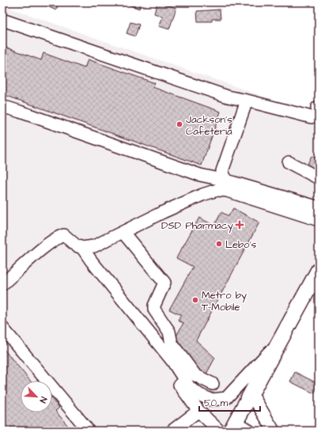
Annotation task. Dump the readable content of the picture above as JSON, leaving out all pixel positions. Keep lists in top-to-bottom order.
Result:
{
  "places": {
    "other": ["Jackson's Cafeteria", "Lebo's", "Metro by T-Mobile"],
    "health": ["DSD Pharmacy"]
  },
  "scale_bar": "50 m",
  "north": "bottom right"
}
